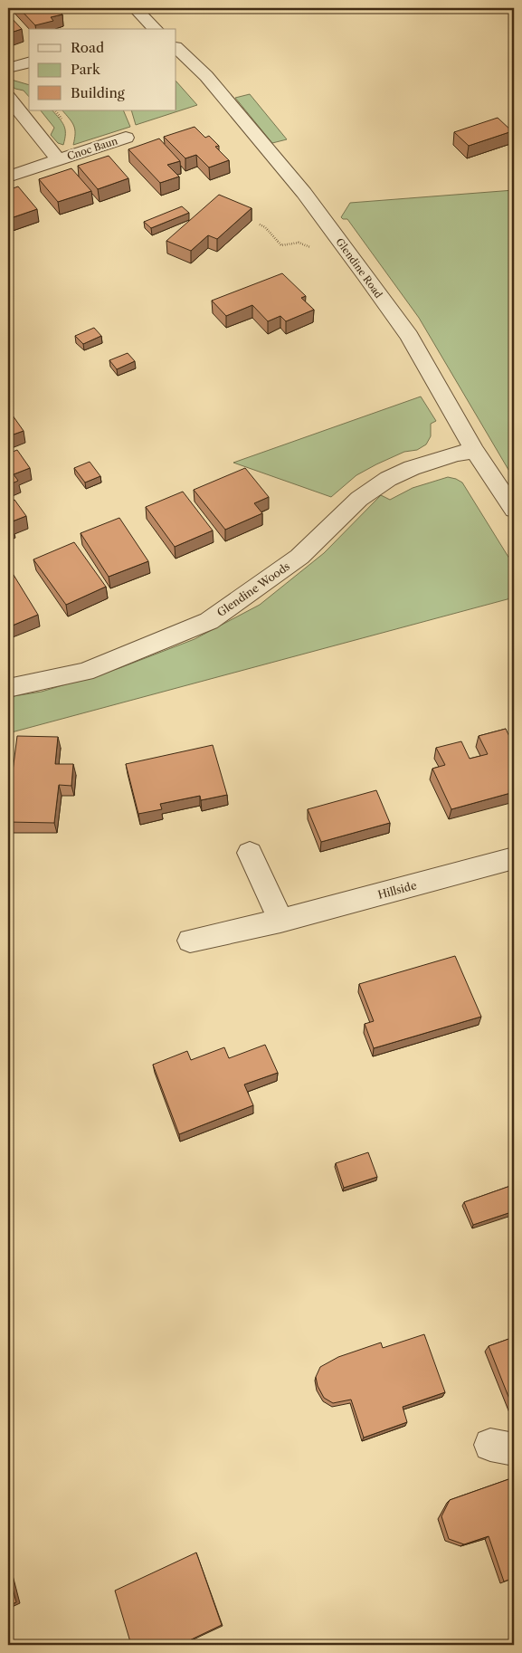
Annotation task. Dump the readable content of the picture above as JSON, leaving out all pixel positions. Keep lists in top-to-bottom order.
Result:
{
  "streets": {
    "street": [
      "Cnoc Baun",
      "Glendine Road",
      "Glendine Woods",
      "Hillside"
    ]
  },
  "crossings": [
    ["Glendine Road", "Glendine Woods"]
  ],
  "legend": ["Road", "Park", "Building"]
}
